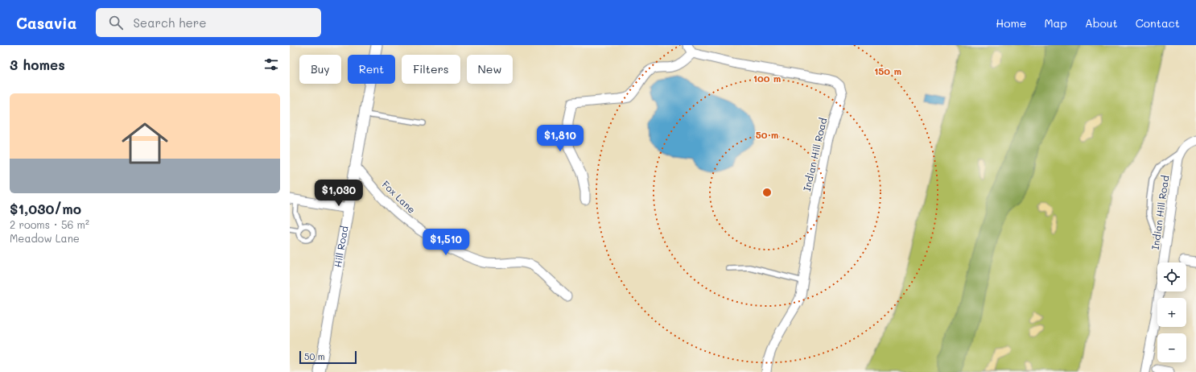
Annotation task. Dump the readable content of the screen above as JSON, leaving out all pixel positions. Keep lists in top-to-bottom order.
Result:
{
  "streets": {
    "street": ["Indian Hill Road", "Fox Lane", "Hill Road"]
  },
  "crossings": [
    ["Fox Lane", "Hill Road"]
  ],
  "scale_bar": "50 m",
  "page": {
    "header": "Casavia",
    "search": "Search here",
    "nav": [
      "Home",
      "Map",
      "About",
      "Contact"
    ],
    "heading": "3 homes",
    "chip": [
      "Buy",
      "Rent",
      "Filters",
      "New"
    ],
    "list": [
      {
        "name": "$1,030/mo",
        "note": "2 rooms · 56 m² · Meadow Lane"
      }
    ],
    "price": ["$1,810", "$1,030", "$1,510"],
    "map_buttons": ["+", "−"],
    "scale": "50 m"
  },
  "rings": ["150 m", "100 m", "50 m"]
}
